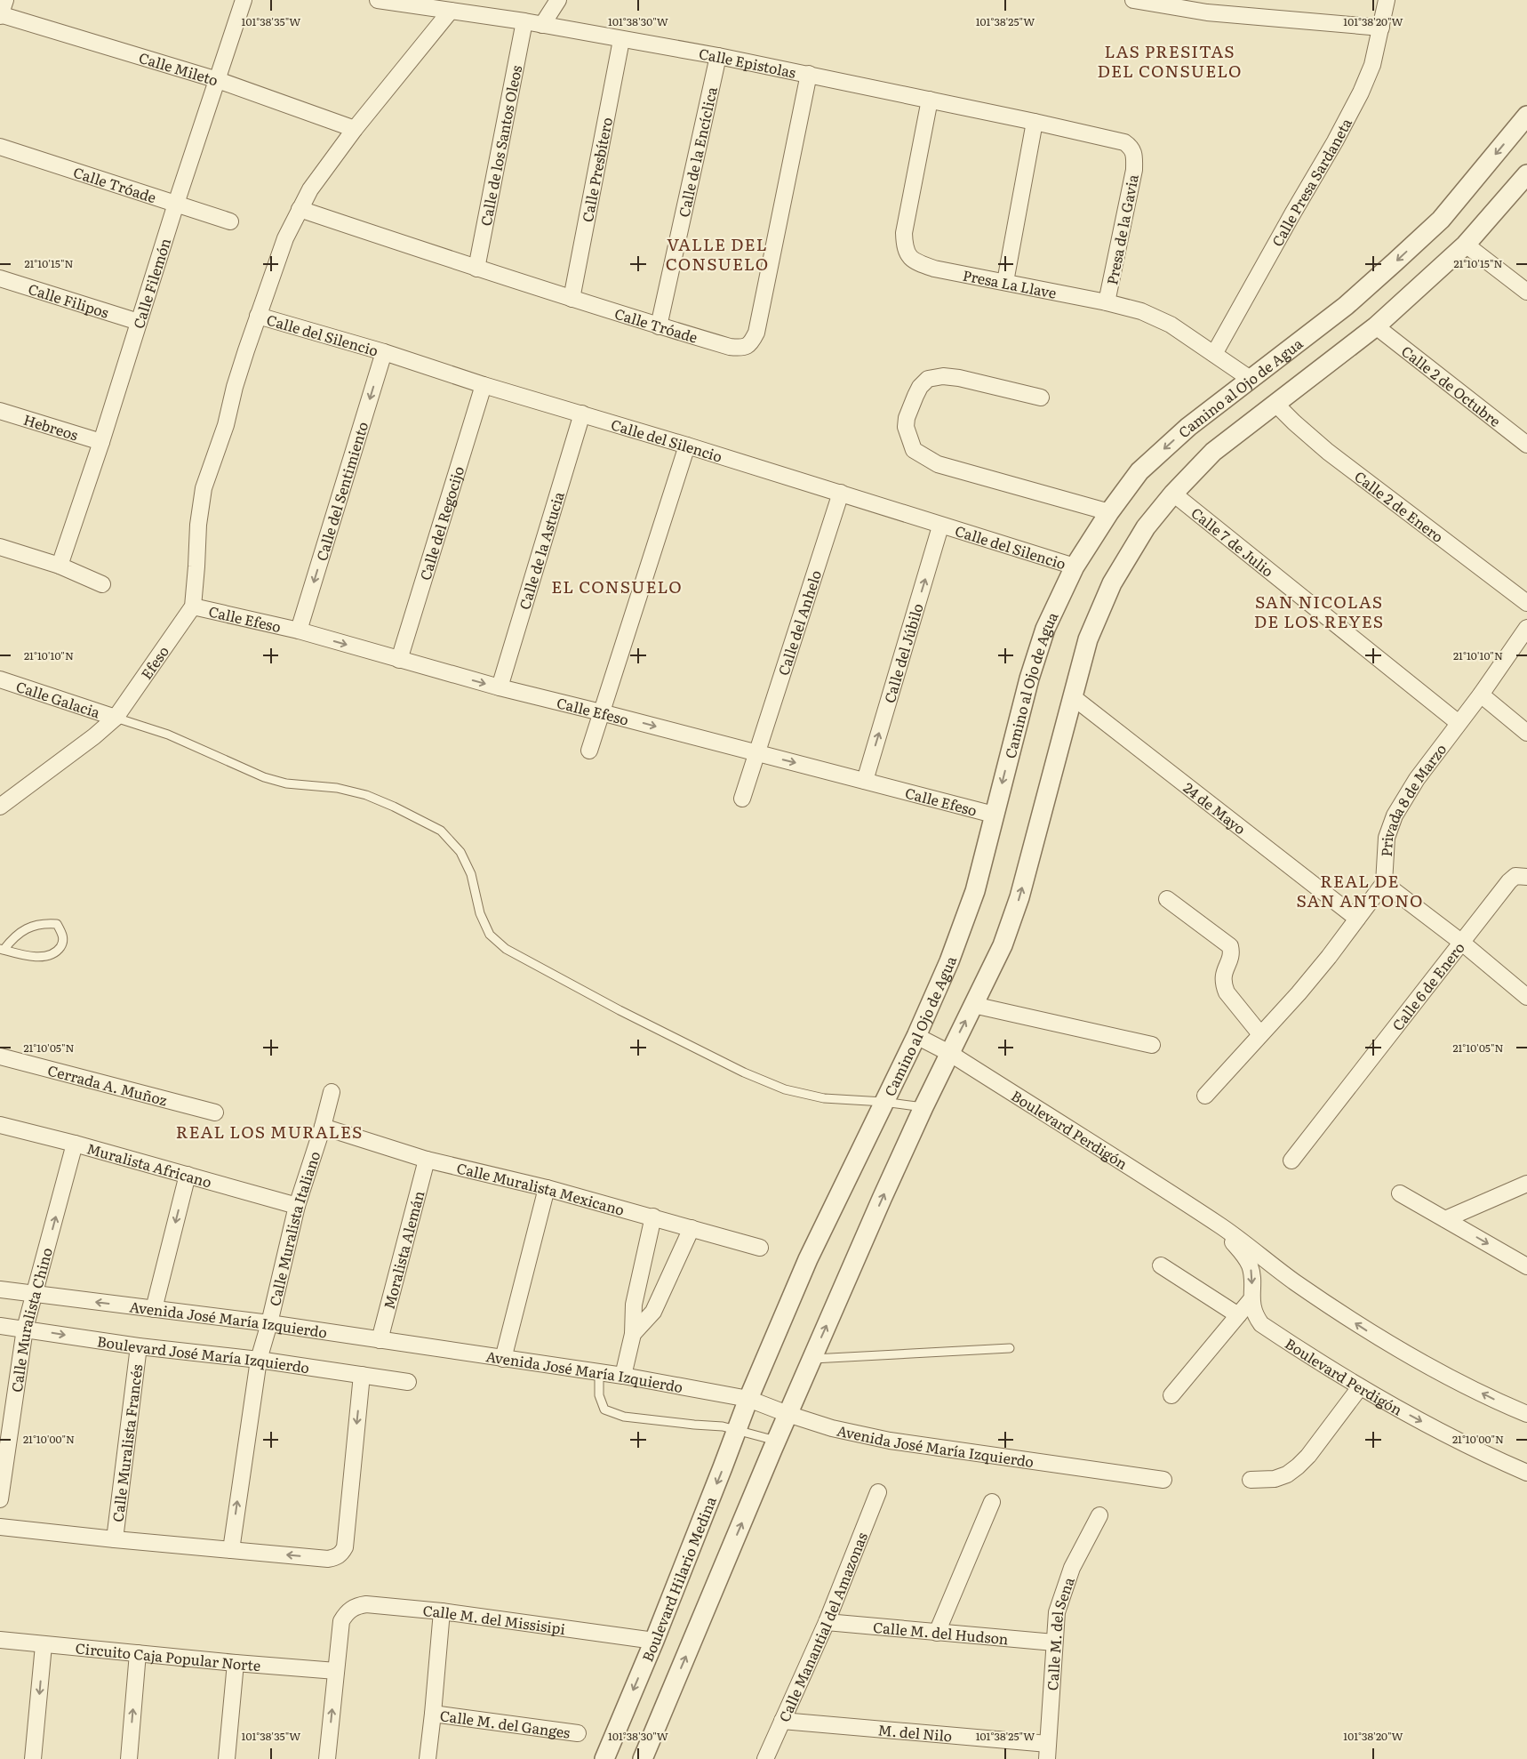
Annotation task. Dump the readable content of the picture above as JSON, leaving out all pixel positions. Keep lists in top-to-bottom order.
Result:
{
  "streets": {
    "street": [
      "Calle Epistolas",
      "Calle Mileto",
      "Calle de los Santos Oleos",
      "Calle de la Encíclica",
      "Calle Presbítero",
      "Calle Presa Sardaneta",
      "Calle Tróade",
      "Presa de la Gavia",
      "Calle Filemón",
      "Presa La Llave",
      "Calle Filipos",
      "Calle del Silencio",
      "Calle 2 de Octubre",
      "Camino al Ojo de Agua",
      "Hebreos",
      "Calle del Sentimiento",
      "Calle 2 de Enero",
      "Calle del Regocijo",
      "Calle 7 de Julio",
      "Calle de la Astucia",
      "Calle Efeso",
      "Calle del Anhelo",
      "Calle del Júbilo",
      "Efeso",
      "Calle Galacia",
      "Privada 8 de Marzo",
      "24 de Mayo",
      "Calle 6 de Enero",
      "Cerrada A. Muñoz",
      "Boulevard Perdigón",
      "Muralista Africano",
      "Calle Muralista Mexicano",
      "Calle Muralista Italiano",
      "Moralista Alemán",
      "Avenida José María Izquierdo",
      "Calle Muralista Chino",
      "Boulevard José María Izquierdo",
      "Calle Muralista Francés",
      "Boulevard Hilario Medina",
      "Calle M. del Missisipi",
      "Calle Manantial del Amazonas",
      "Calle M. del Hudson",
      "Calle M. del Sena",
      "Circuito Caja Popular Norte",
      "Calle M. del Ganges",
      "M. del Nilo"
    ]
  },
  "crossings": [
    ["Calle Epistolas", "Calle de los Santos Oleos"],
    ["Calle Epistolas", "Calle de la Encíclica"],
    ["Calle Epistolas", "Calle Presbítero"],
    ["Calle Epistolas", "Calle Tróade"],
    ["Calle Epistolas", "Presa de la Gavia"],
    ["Calle Epistolas", "Presa La Llave"],
    ["Calle Mileto", "Calle Filemón"],
    ["Calle de los Santos Oleos", "Calle Tróade"],
    ["Calle de la Encíclica", "Calle Tróade"],
    ["Calle Presbítero", "Calle Tróade"],
    ["Calle Presa Sardaneta", "Presa La Llave"],
    ["Calle Tróade", "Calle Filemón"],
    ["Presa de la Gavia", "Presa La Llave"],
    ["Calle Filemón", "Calle Filipos"],
    ["Calle Filemón", "Hebreos"],
    ["Presa La Llave", "Camino al Ojo de Agua"],
    ["Calle del Silencio", "Camino al Ojo de Agua"],
    ["Calle del Silencio", "Calle del Sentimiento"],
    ["Calle del Silencio", "Calle del Regocijo"],
    ["Calle del Silencio", "Calle de la Astucia"],
    ["Calle del Silencio", "Calle del Anhelo"],
    ["Calle del Silencio", "Calle del Júbilo"],
    ["Camino al Ojo de Agua", "Calle Efeso"],
    ["Camino al Ojo de Agua", "Boulevard Perdigón"],
    ["Camino al Ojo de Agua", "Avenida José María Izquierdo"],
    ["Camino al Ojo de Agua", "Boulevard Hilario Medina"],
    ["Calle del Sentimiento", "Calle Efeso"],
    ["Calle del Regocijo", "Calle Efeso"],
    ["Calle 7 de Julio", "Privada 8 de Marzo"],
    ["Calle de la Astucia", "Calle Efeso"],
    ["Calle Efeso", "Calle del Anhelo"],
    ["Calle Efeso", "Calle del Júbilo"],
    ["Calle Efeso", "Efeso"],
    ["Efeso", "Calle Galacia"],
    ["Muralista Africano", "Calle Muralista Italiano"],
    ["Muralista Africano", "Calle Muralista Chino"],
    ["Calle Muralista Mexicano", "Calle Muralista Italiano"],
    ["Calle Muralista Mexicano", "Moralista Alemán"],
    ["Calle Muralista Italiano", "Avenida José María Izquierdo"],
    ["Calle Muralista Italiano", "Boulevard José María Izquierdo"],
    ["Moralista Alemán", "Avenida José María Izquierdo"],
    ["Avenida José María Izquierdo", "Calle Muralista Chino"],
    ["Avenida José María Izquierdo", "Boulevard Hilario Medina"],
    ["Calle Muralista Chino", "Boulevard José María Izquierdo"],
    ["Boulevard José María Izquierdo", "Calle Muralista Francés"],
    ["Boulevard Hilario Medina", "Calle M. del Missisipi"],
    ["Calle M. del Missisipi", "Circuito Caja Popular Norte"],
    ["Calle Manantial del Amazonas", "Calle M. del Hudson"],
    ["Calle Manantial del Amazonas", "M. del Nilo"],
    ["Calle M. del Hudson", "Calle M. del Sena"],
    ["Calle M. del Sena", "M. del Nilo"]
  ],
  "one_way": ["Calle Efeso", "Calle del Júbilo", "Calle Muralista Italiano"],
  "districts": [
    "LAS PRESITAS DEL CONSUELO",
    "VALLE DEL CONSUELO",
    "EL CONSUELO",
    "SAN NICOLAS DE LOS REYES",
    "REAL DE SAN ANTONO",
    "REAL LOS MURALES"
  ],
  "coordinates": [
    "101°38'35\"W",
    "101°38'30\"W",
    "101°38'25\"W",
    "101°38'20\"W",
    "21°10'15\"N",
    "21°10'10\"N",
    "21°10'05\"N",
    "21°10'00\"N"
  ]
}
